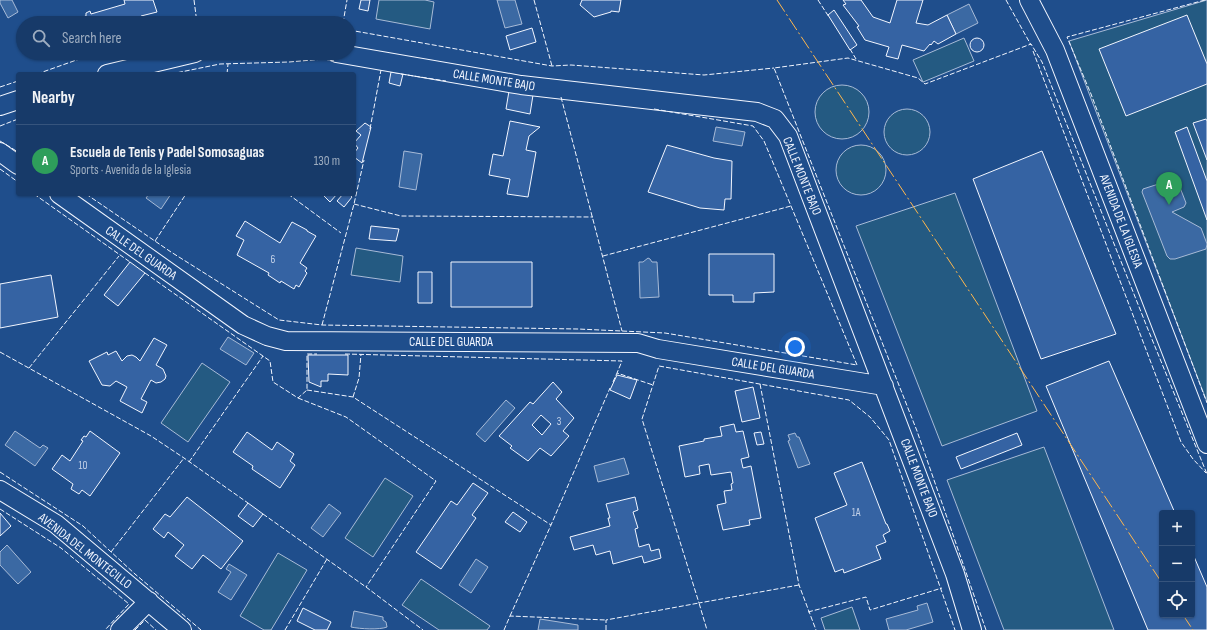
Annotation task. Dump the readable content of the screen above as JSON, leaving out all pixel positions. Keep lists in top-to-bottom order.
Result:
{
  "streets": {
    "street": [
      "CALLE MONTE BAJO",
      "AVENIDA DE LA IGLESIA",
      "CALLE DEL GUARDA",
      "AVENIDA DEL MONTECILLO"
    ]
  },
  "crossings": [
    ["CALLE MONTE BAJO", "CALLE DEL GUARDA"]
  ],
  "house_numbers": [
    "6",
    "3",
    "10",
    "1A"
  ],
  "page": {
    "search": "Search here",
    "heading": "Nearby",
    "list": [
      {
        "mark": "A",
        "name": "Escuela de Tenis y Padel Somosaguas",
        "note": "Sports · Avenida de la Iglesia",
        "value": "130 m"
      }
    ],
    "pins": "A",
    "map_buttons": ["+", "−"]
  }
}
